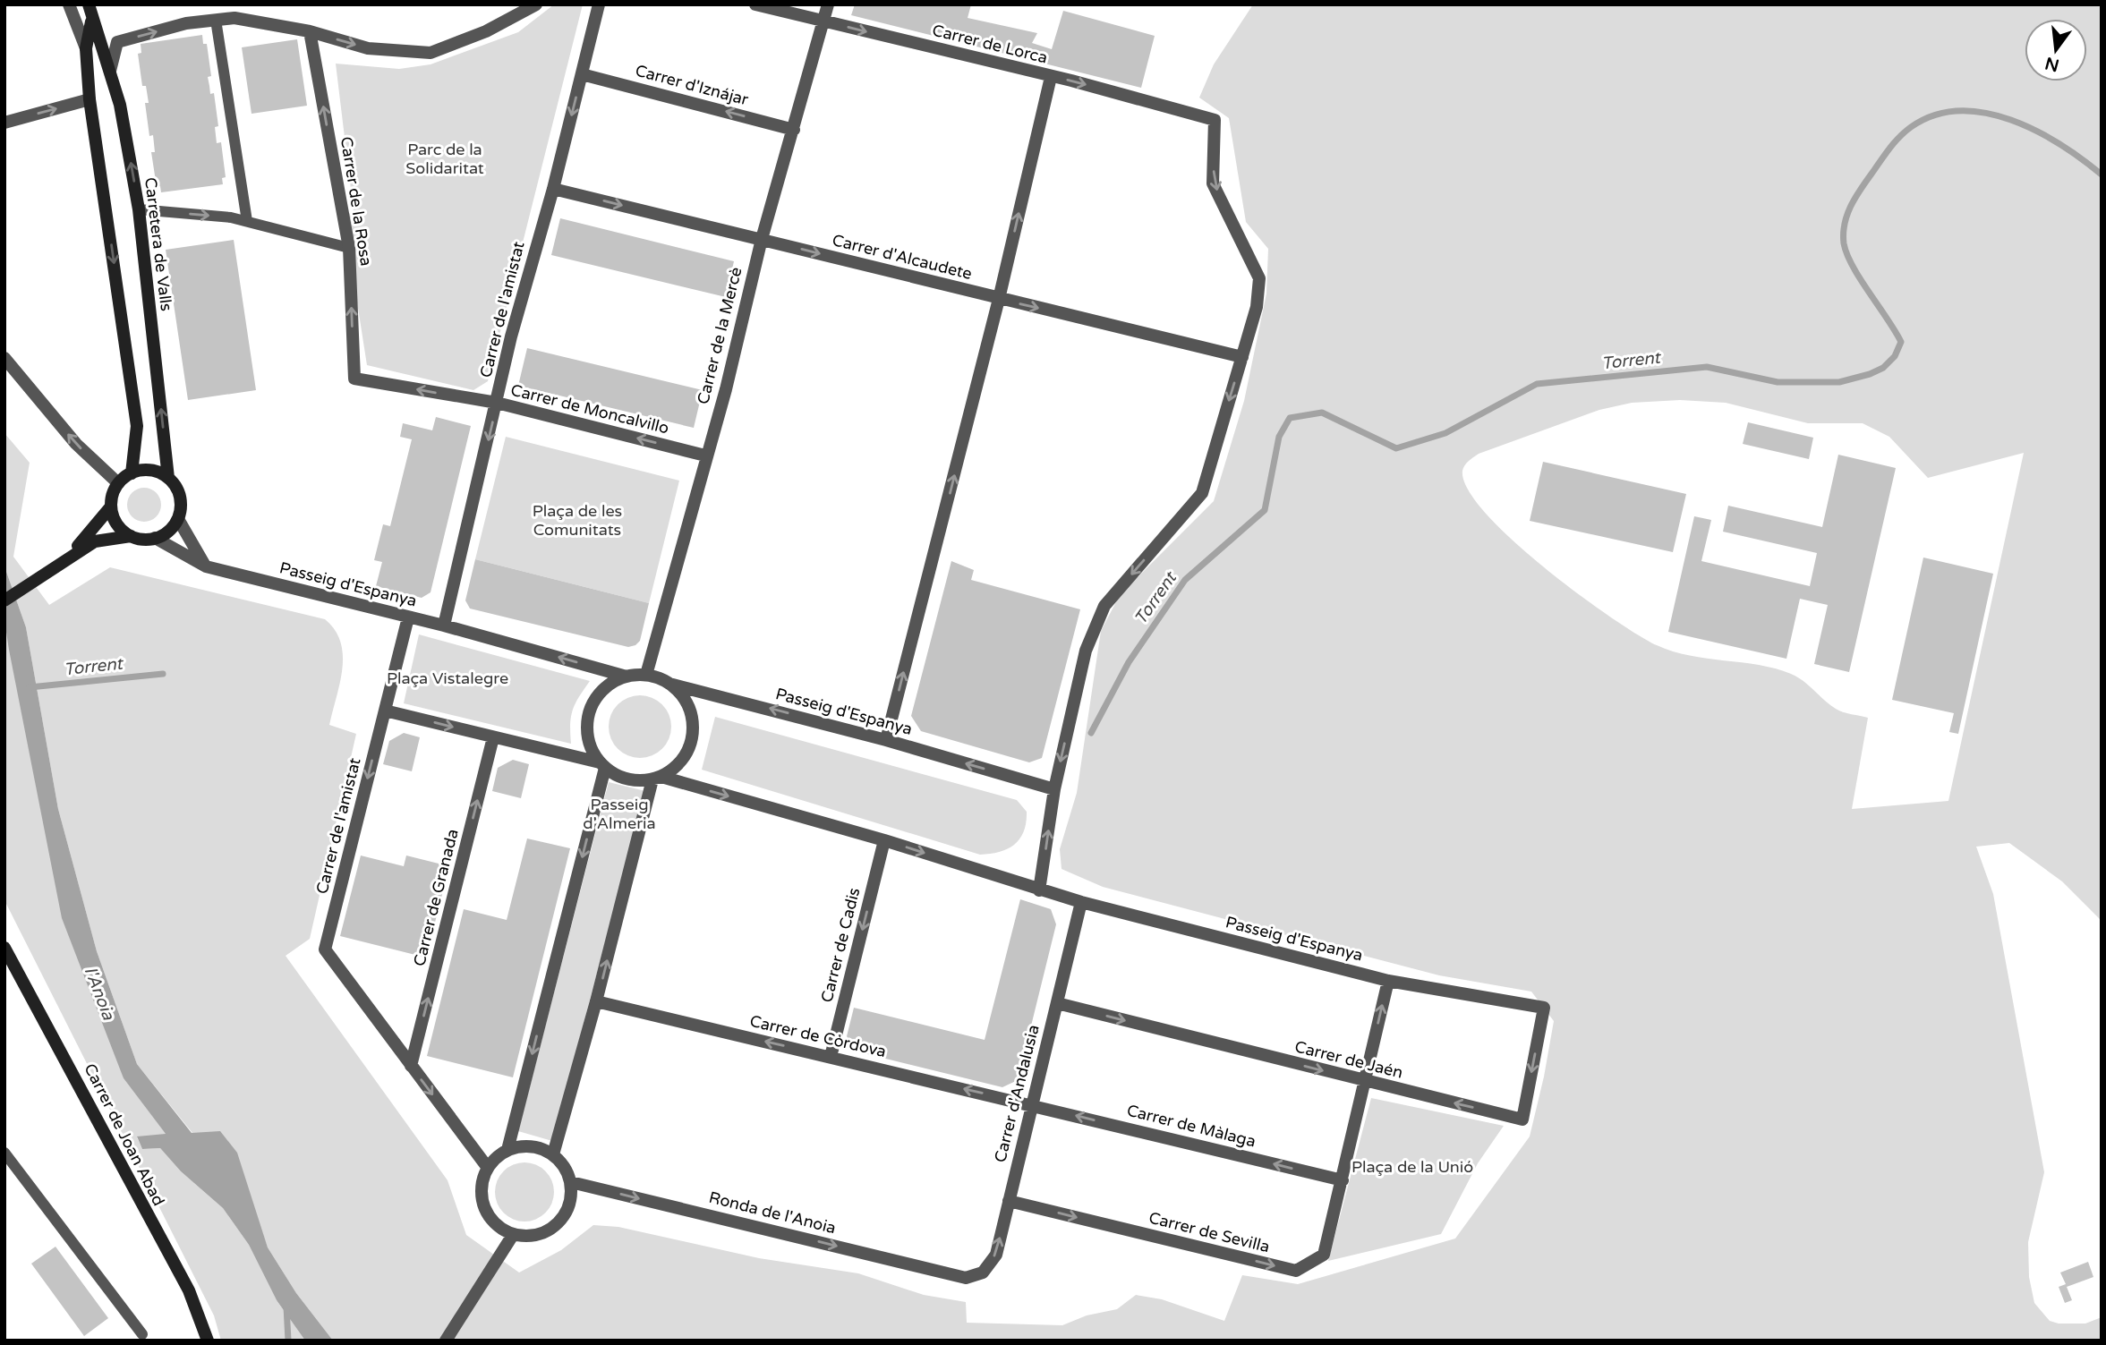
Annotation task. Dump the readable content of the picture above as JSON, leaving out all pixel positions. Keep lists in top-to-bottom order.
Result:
{
  "streets": {
    "street": [
      "Carrer de Lorca",
      "Carrer d'Iznájar",
      "Carrer de la Rosa",
      "Carretera de Valls",
      "Carrer d'Alcaudete",
      "Carrer de l'amistat",
      "Carrer de la Mercè",
      "Carrer de Moncalvillo",
      "Passeig d'Espanya",
      "Carrer de Granada",
      "Carrer de Cadis",
      "Carrer de Còrdova",
      "Carrer de Jaén",
      "Carrer d'Andalusia",
      "Carrer de Màlaga",
      "Carrer de Joan Abad",
      "Ronda de l'Anoia",
      "Carrer de Sevilla"
    ]
  },
  "crossings": [
    ["Carrer de Lorca", "Carrer d'Alcaudete"],
    ["Carrer de Lorca", "Carrer de la Mercè"],
    ["Carrer d'Iznájar", "Carrer de l'amistat"],
    ["Carrer d'Iznájar", "Carrer de la Mercè"],
    ["Carrer de la Rosa", "Carrer de Moncalvillo"],
    ["Carretera de Valls", "Passeig d'Espanya"],
    ["Carrer d'Alcaudete", "Carrer de l'amistat"],
    ["Carrer d'Alcaudete", "Carrer de la Mercè"],
    ["Carrer de l'amistat", "Carrer de Moncalvillo"],
    ["Carrer de l'amistat", "Passeig d'Espanya"],
    ["Carrer de l'amistat", "Carrer de Granada"],
    ["Carrer de la Mercè", "Carrer de Moncalvillo"],
    ["Carrer de la Mercè", "Passeig d'Espanya"],
    ["Passeig d'Espanya", "Carrer de Granada"],
    ["Passeig d'Espanya", "Carrer de Cadis"],
    ["Passeig d'Espanya", "Carrer de Jaén"],
    ["Passeig d'Espanya", "Carrer d'Andalusia"],
    ["Passeig d'Espanya", "Carrer de Sevilla"],
    ["Carrer de Cadis", "Carrer de Còrdova"],
    ["Carrer de Còrdova", "Carrer d'Andalusia"],
    ["Carrer de Còrdova", "Carrer de Màlaga"],
    ["Carrer de Jaén", "Carrer d'Andalusia"],
    ["Carrer de Jaén", "Carrer de Sevilla"],
    ["Carrer d'Andalusia", "Carrer de Màlaga"],
    ["Carrer d'Andalusia", "Ronda de l'Anoia"],
    ["Carrer d'Andalusia", "Carrer de Sevilla"],
    ["Carrer de Màlaga", "Carrer de Sevilla"]
  ],
  "one_way": [
    "Carrer de Lorca",
    "Carrer d'Iznájar",
    "Carrer de la Rosa",
    "Carrer d'Alcaudete",
    "Carrer de l'amistat",
    "Carrer de Moncalvillo",
    "Carrer de Granada",
    "Carrer de Cadis",
    "Carrer de Còrdova",
    "Carrer de Màlaga",
    "Ronda de l'Anoia"
  ],
  "water": ["Torrent", "l'Anoia"],
  "parks": [
    "Parc de la Solidaritat",
    "Plaça de les Comunitats",
    "Plaça Vistalegre",
    "Passeig d'Almeria",
    "Plaça de la Unió"
  ],
  "north": "bottom"
}
